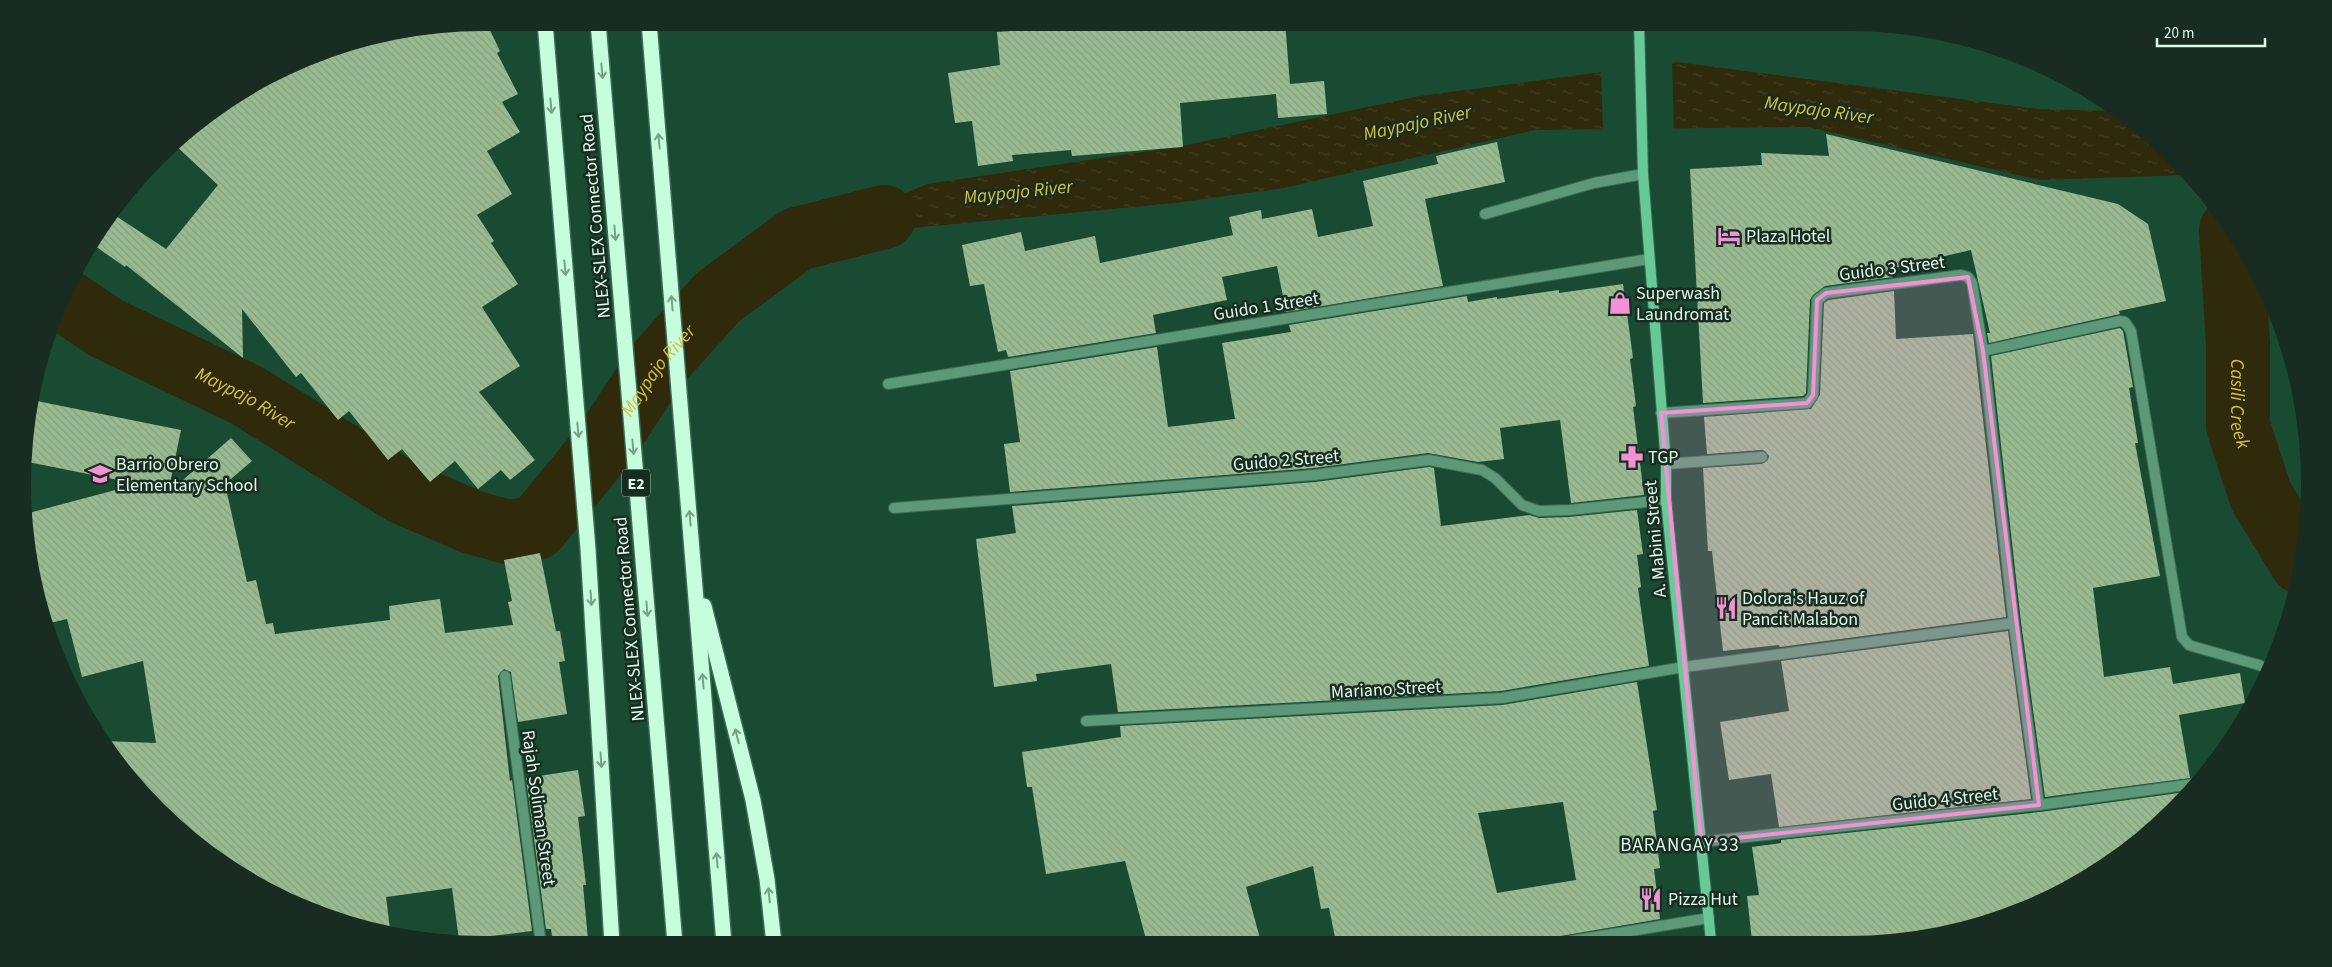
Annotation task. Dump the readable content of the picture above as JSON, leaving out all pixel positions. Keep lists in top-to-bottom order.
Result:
{
  "streets": {
    "highway": ["NLEX-SLEX Connector Road", "E2"],
    "main road": ["A. Mabini Street"],
    "street": [
      "Guido 3 Street",
      "Guido 1 Street",
      "Guido 2 Street",
      "Mariano Street",
      "Guido 4 Street",
      "Rajah Soliman Street"
    ]
  },
  "crossings": [
    ["Guido 3 Street", "A. Mabini Street"],
    ["Guido 1 Street", "A. Mabini Street"],
    ["Guido 2 Street", "A. Mabini Street"],
    ["A. Mabini Street", "Mariano Street"],
    ["A. Mabini Street", "Guido 4 Street"]
  ],
  "districts": ["BARANGAY 33"],
  "water": ["Maypajo River", "Casili Creek"],
  "places": {
    "hotel": ["Plaza Hotel"],
    "shop": ["Superwash Laundromat"],
    "pharmacy": ["TGP"],
    "school or university": ["Barrio Obrero Elementary School"],
    "restaurant": ["Dolora's Hauz of Pancit Malabon", "Pizza Hut"]
  },
  "scale_bar": "20 m"
}
